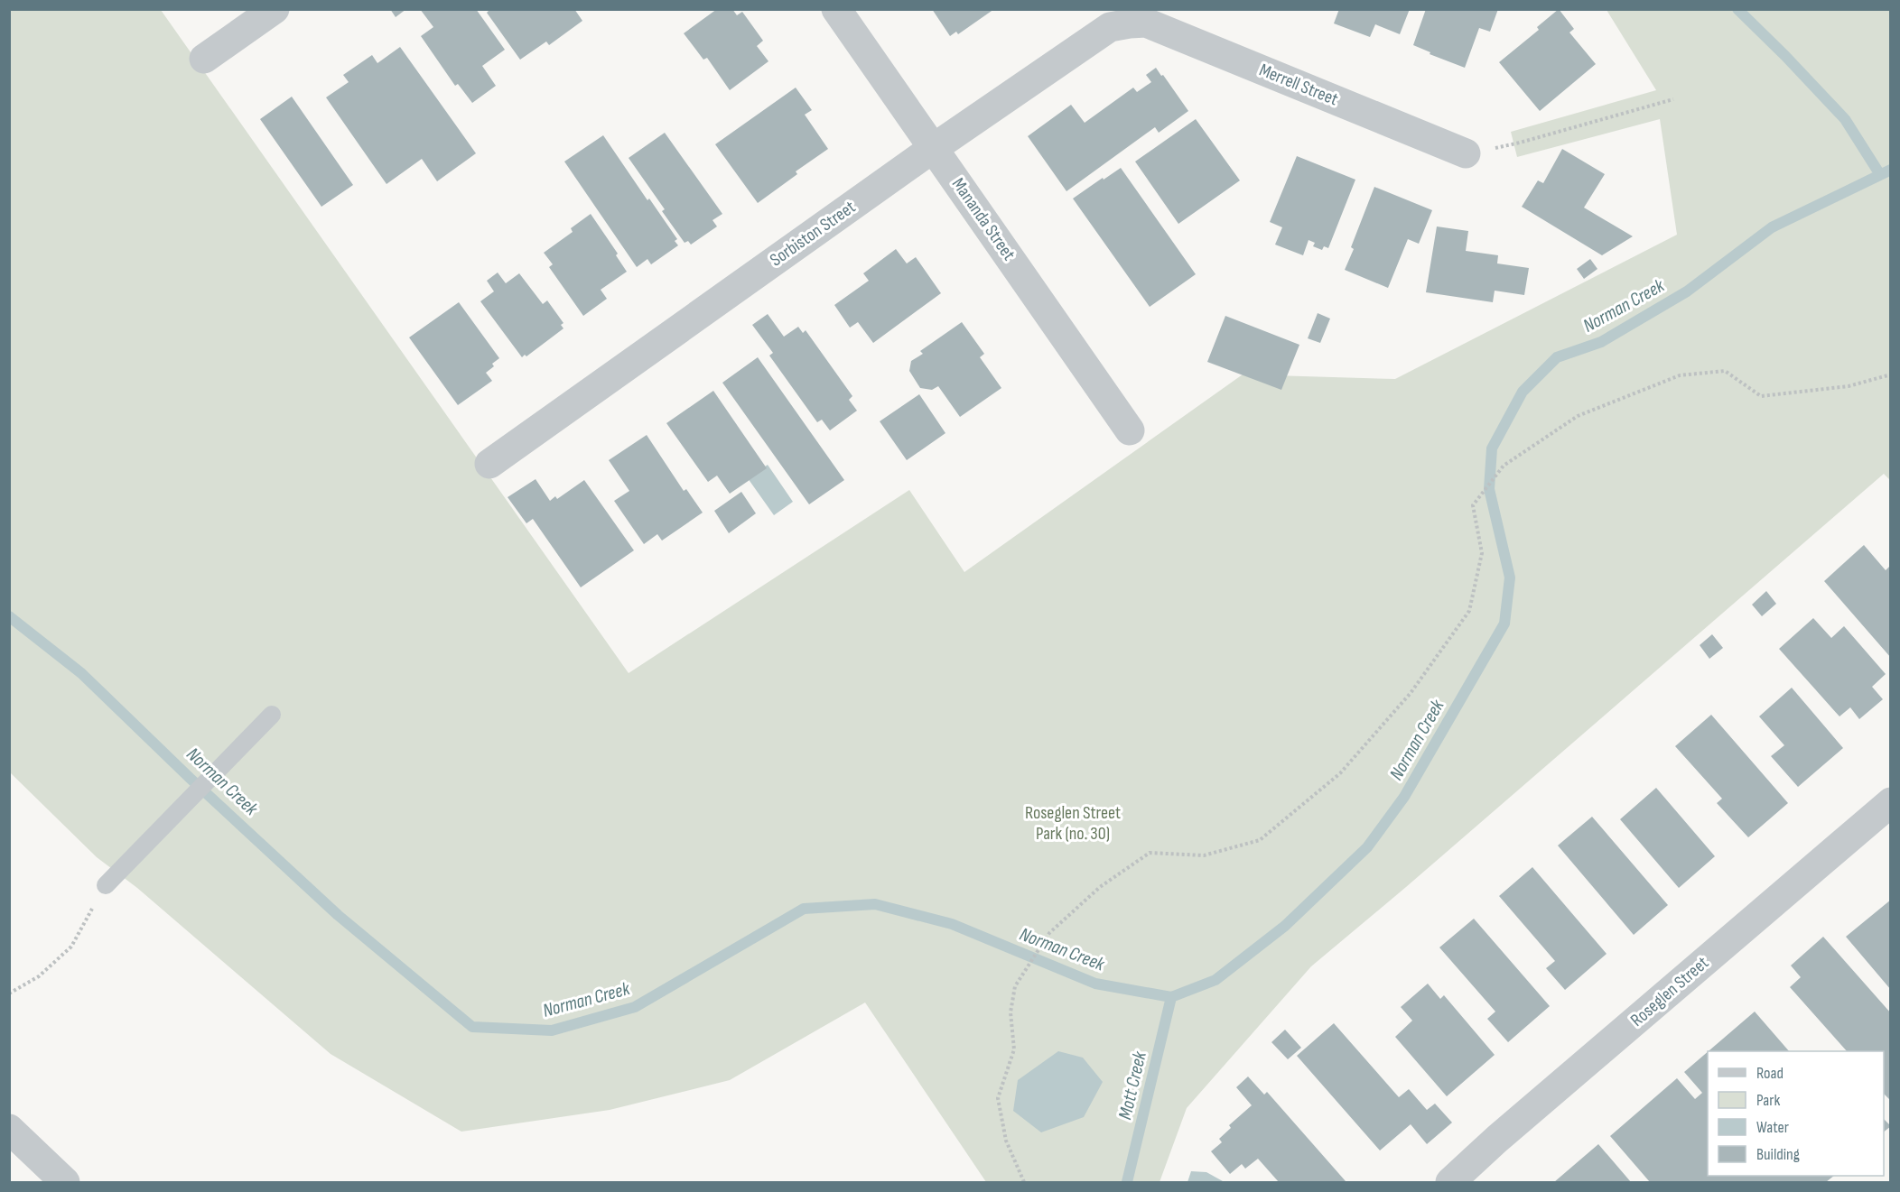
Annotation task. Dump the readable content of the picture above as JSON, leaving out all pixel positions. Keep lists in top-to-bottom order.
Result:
{
  "streets": {
    "street": [
      "Merrell Street",
      "Mananda Street",
      "Sorbiston Street",
      "Roseglen Street"
    ]
  },
  "crossings": [
    ["Merrell Street", "Sorbiston Street"],
    ["Mananda Street", "Sorbiston Street"]
  ],
  "water": ["Norman Creek", "Mott Creek"],
  "parks": ["Roseglen Street Park (no. 30)"],
  "legend": [
    "Road",
    "Park",
    "Water",
    "Building"
  ]
}
